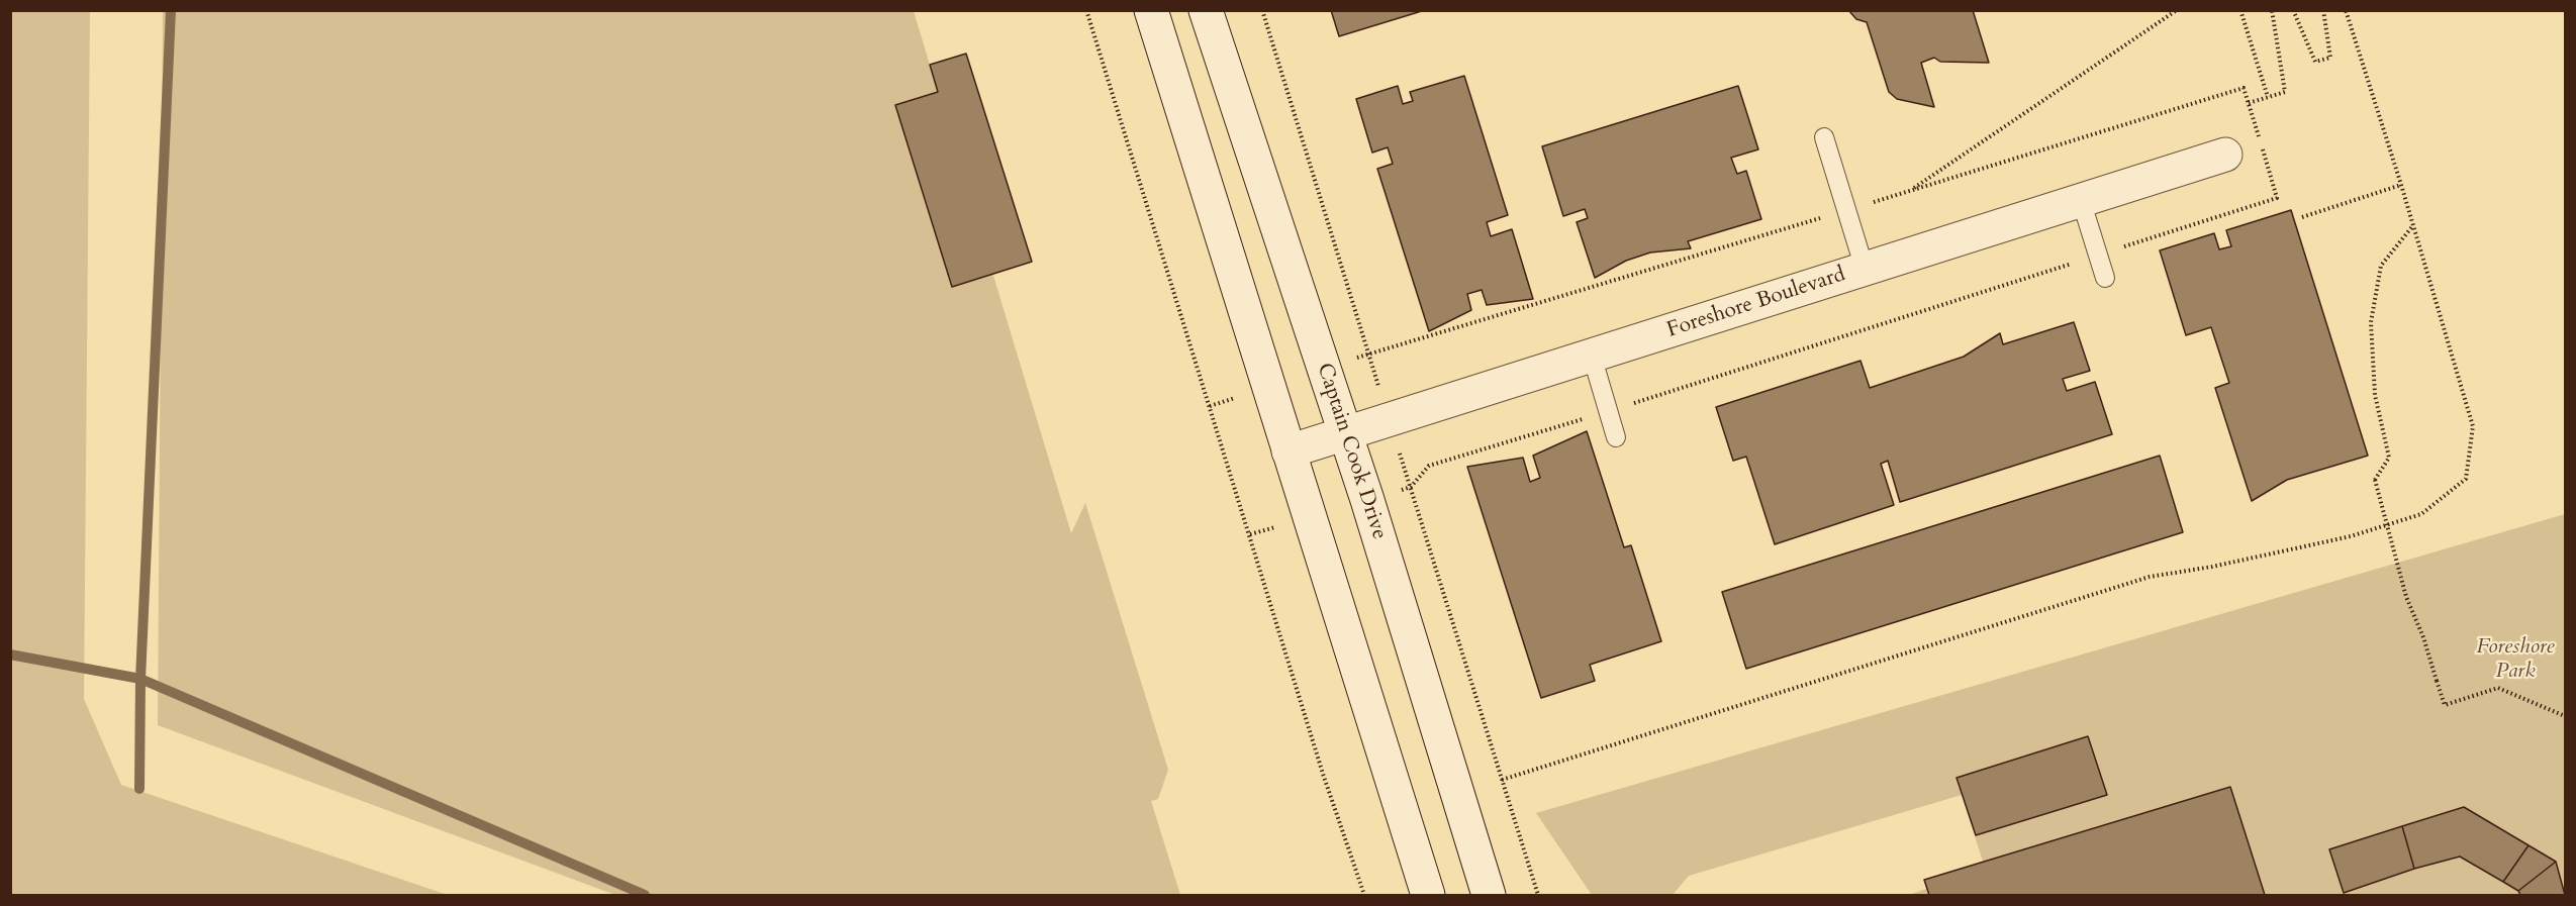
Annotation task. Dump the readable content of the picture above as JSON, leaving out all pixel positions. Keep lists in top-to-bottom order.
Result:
{
  "streets": {
    "main road": ["Foreshore Boulevard", "Captain Cook Drive"]
  },
  "crossings": [
    ["Foreshore Boulevard", "Captain Cook Drive"]
  ],
  "parks": ["Foreshore Park"]
}
